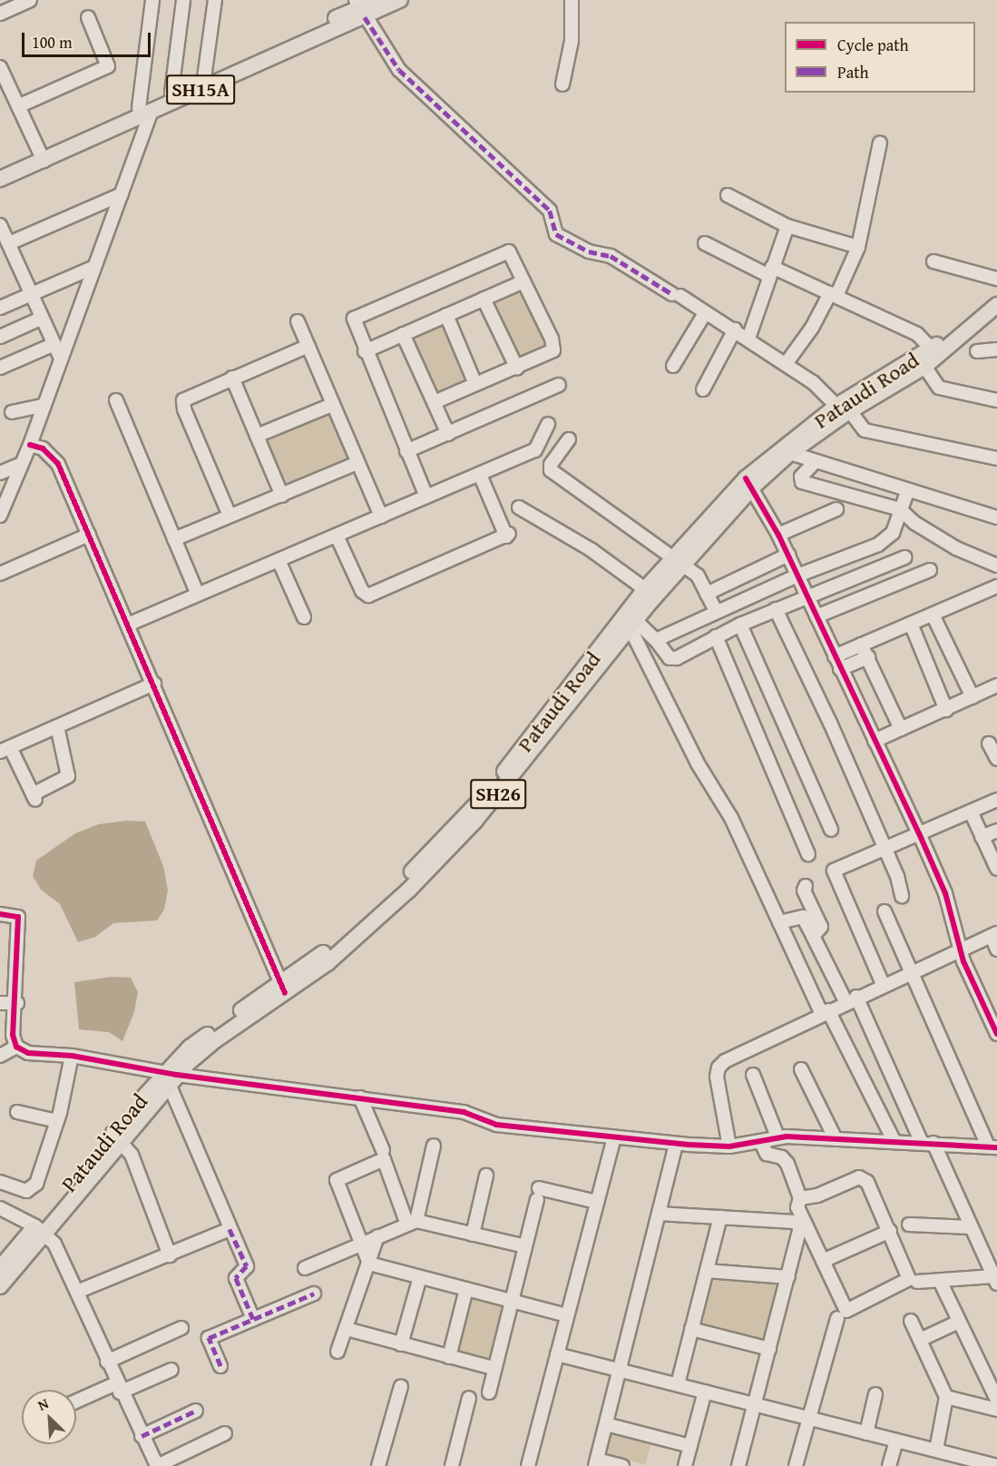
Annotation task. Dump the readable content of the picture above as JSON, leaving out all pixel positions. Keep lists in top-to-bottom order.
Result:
{
  "streets": {
    "main road": ["SH15A", "Pataudi Road", "SH26"]
  },
  "crossings": [
    ["Pataudi Road", "SH26"]
  ],
  "legend": ["Cycle path", "Path"],
  "scale_bar": "100 m",
  "north": "top left"
}
